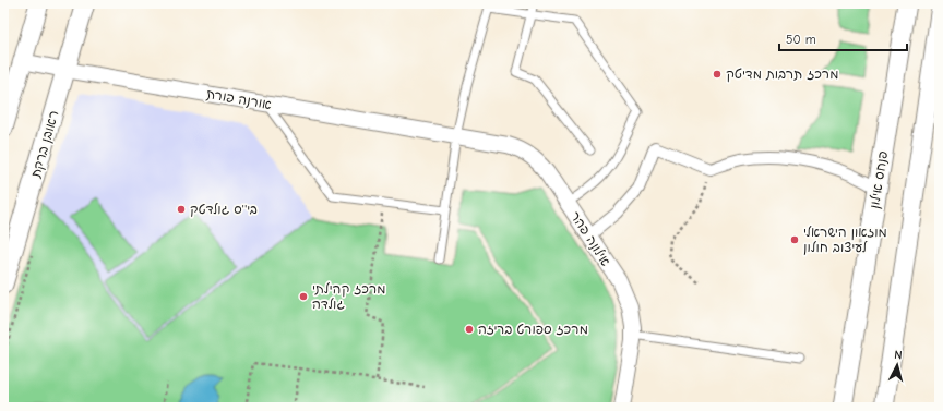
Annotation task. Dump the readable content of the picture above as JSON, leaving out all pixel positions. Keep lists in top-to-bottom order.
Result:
{
  "streets": {
    "street": [
      "אורנה פורת",
      "ראובן ברקת",
      "פנחס אילון",
      "אילונה פהר"
    ]
  },
  "crossings": [
    ["אורנה פורת", "ראובן ברקת"],
    ["אורנה פורת", "אילונה פהר"]
  ],
  "places": [
    "מרכז תרבות מדיטק",
    "בי''ס גולדטק",
    "מוזאון הישראלי לעיצוב חולון",
    "מרכז קהילתי גולדה",
    "מרכז ספורט בריזה"
  ],
  "scale_bar": "50 m",
  "north": "top"
}
